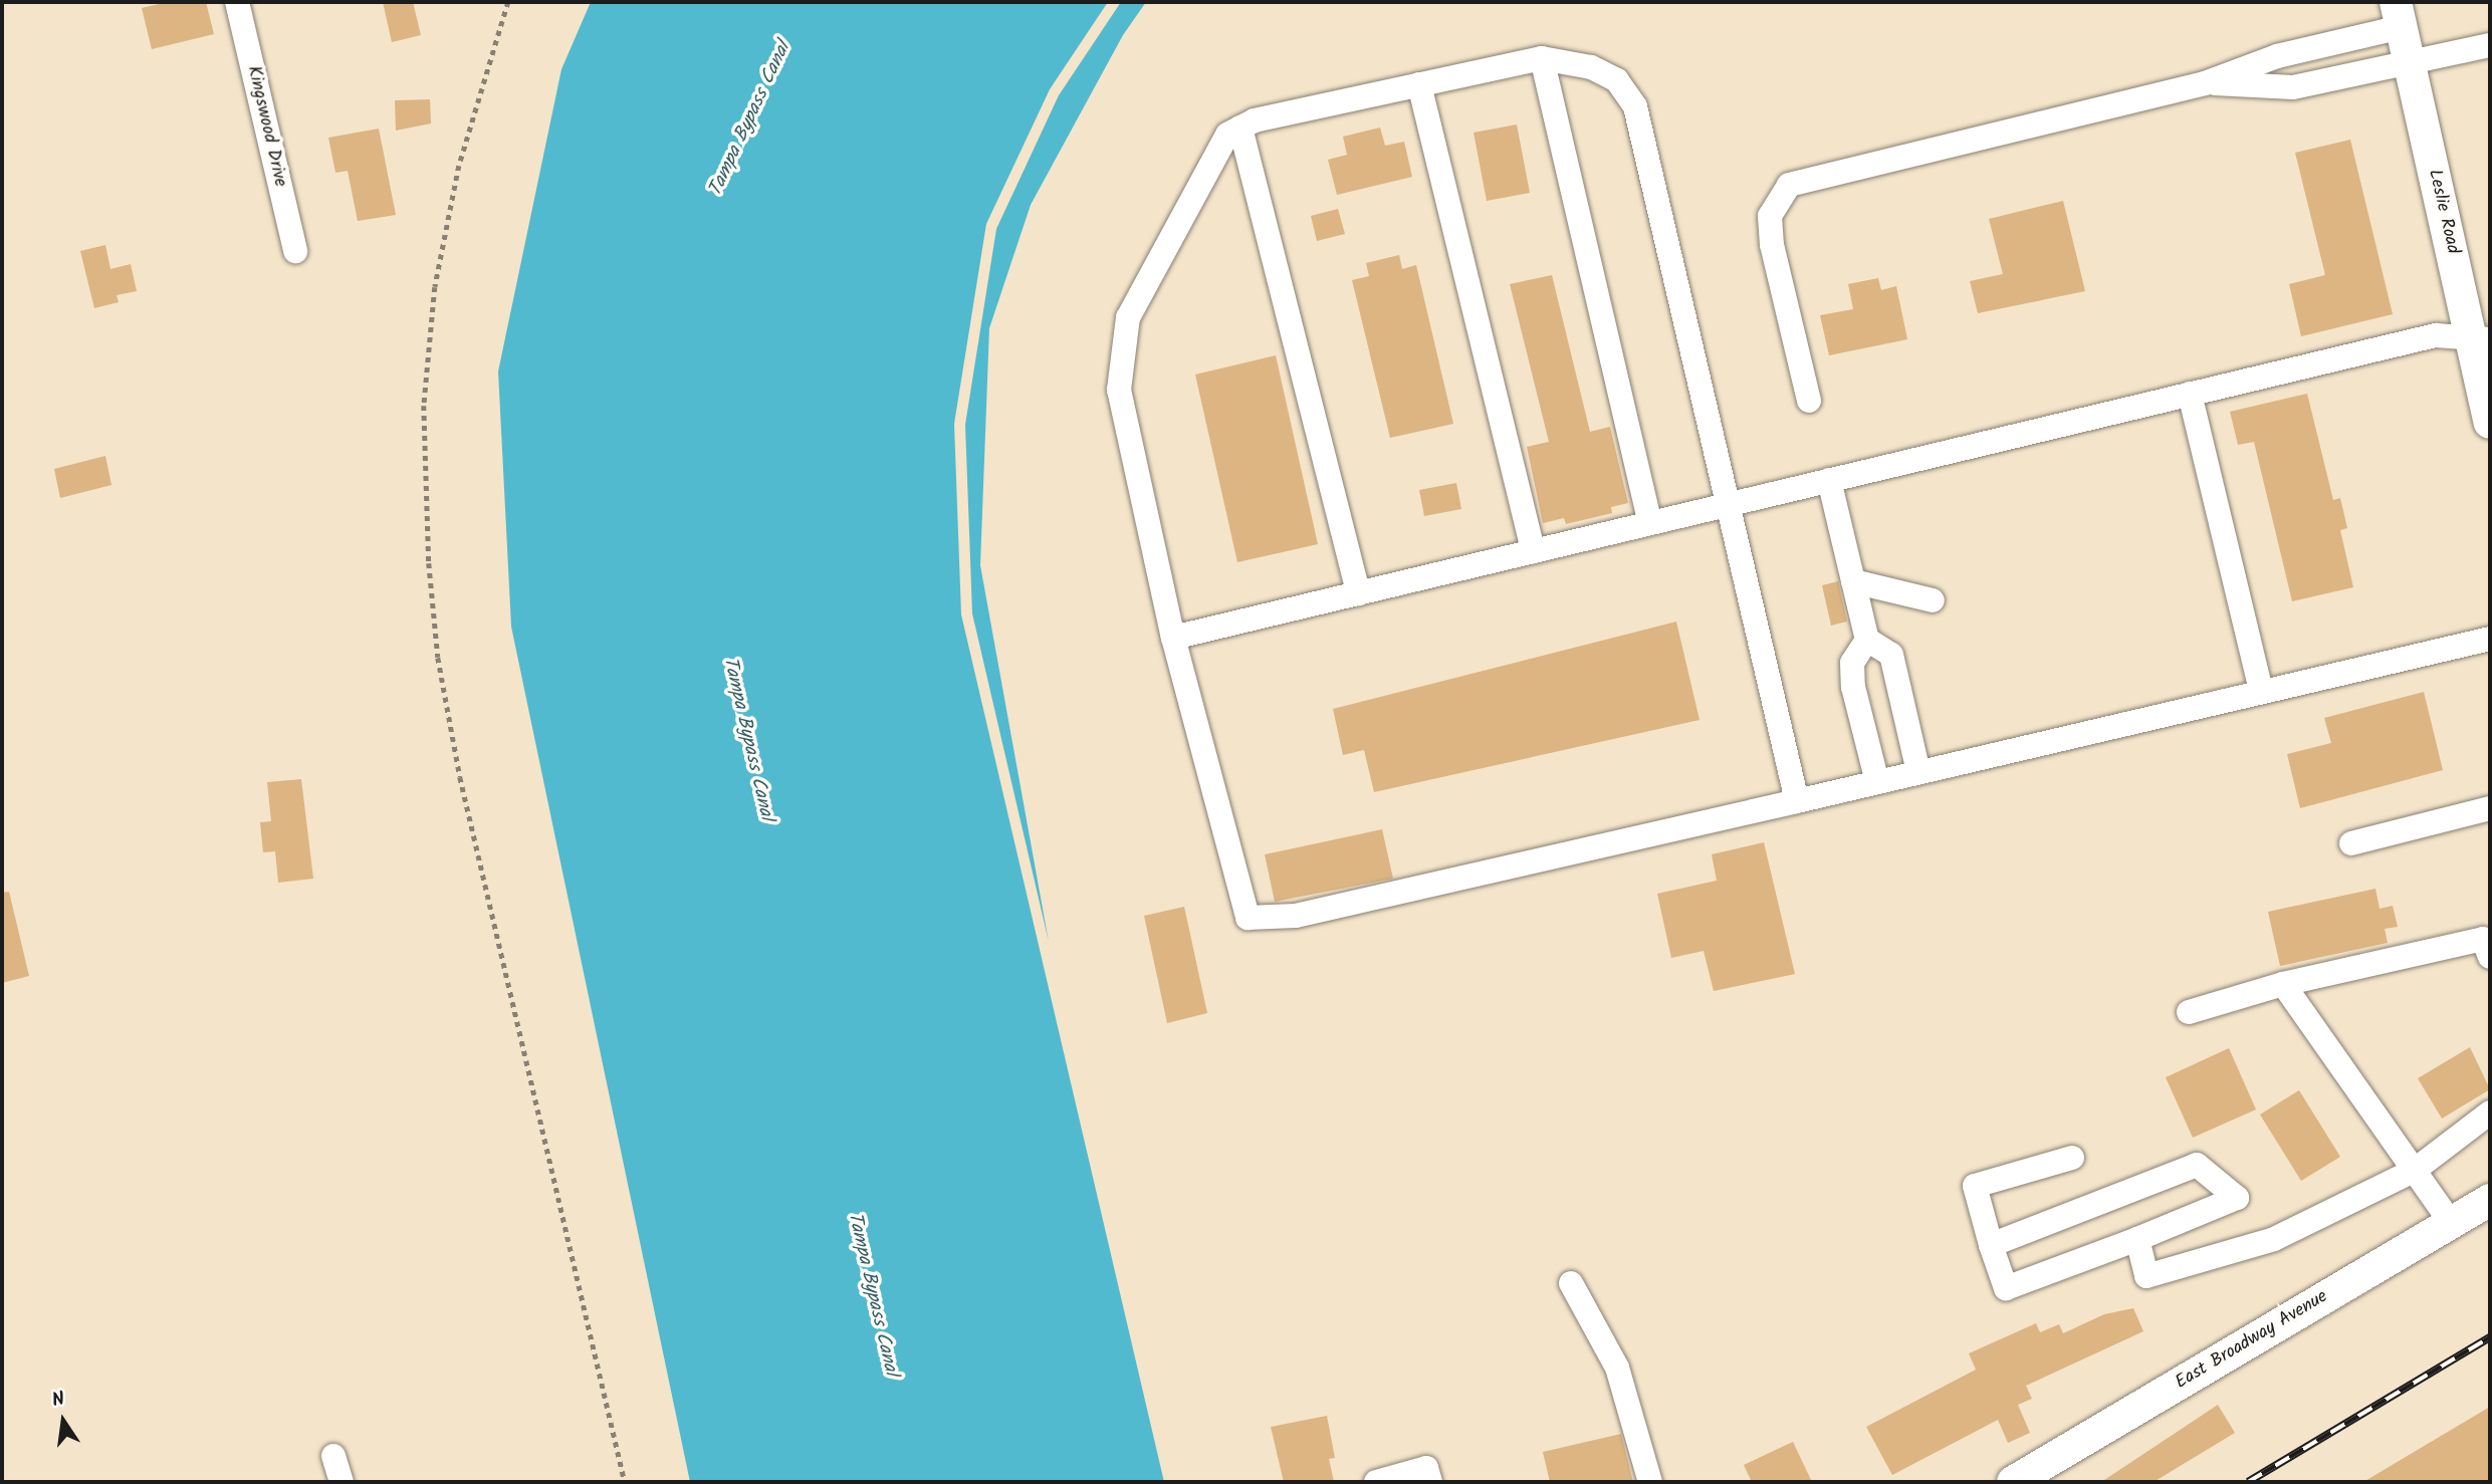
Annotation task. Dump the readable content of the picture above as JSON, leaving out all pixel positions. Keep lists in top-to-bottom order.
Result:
{
  "streets": {
    "main road": ["Leslie Road", "East Broadway Avenue"],
    "street": ["Kingswood Drive"]
  },
  "water": ["Tampa Bypass Canal"],
  "north": "top"
}
